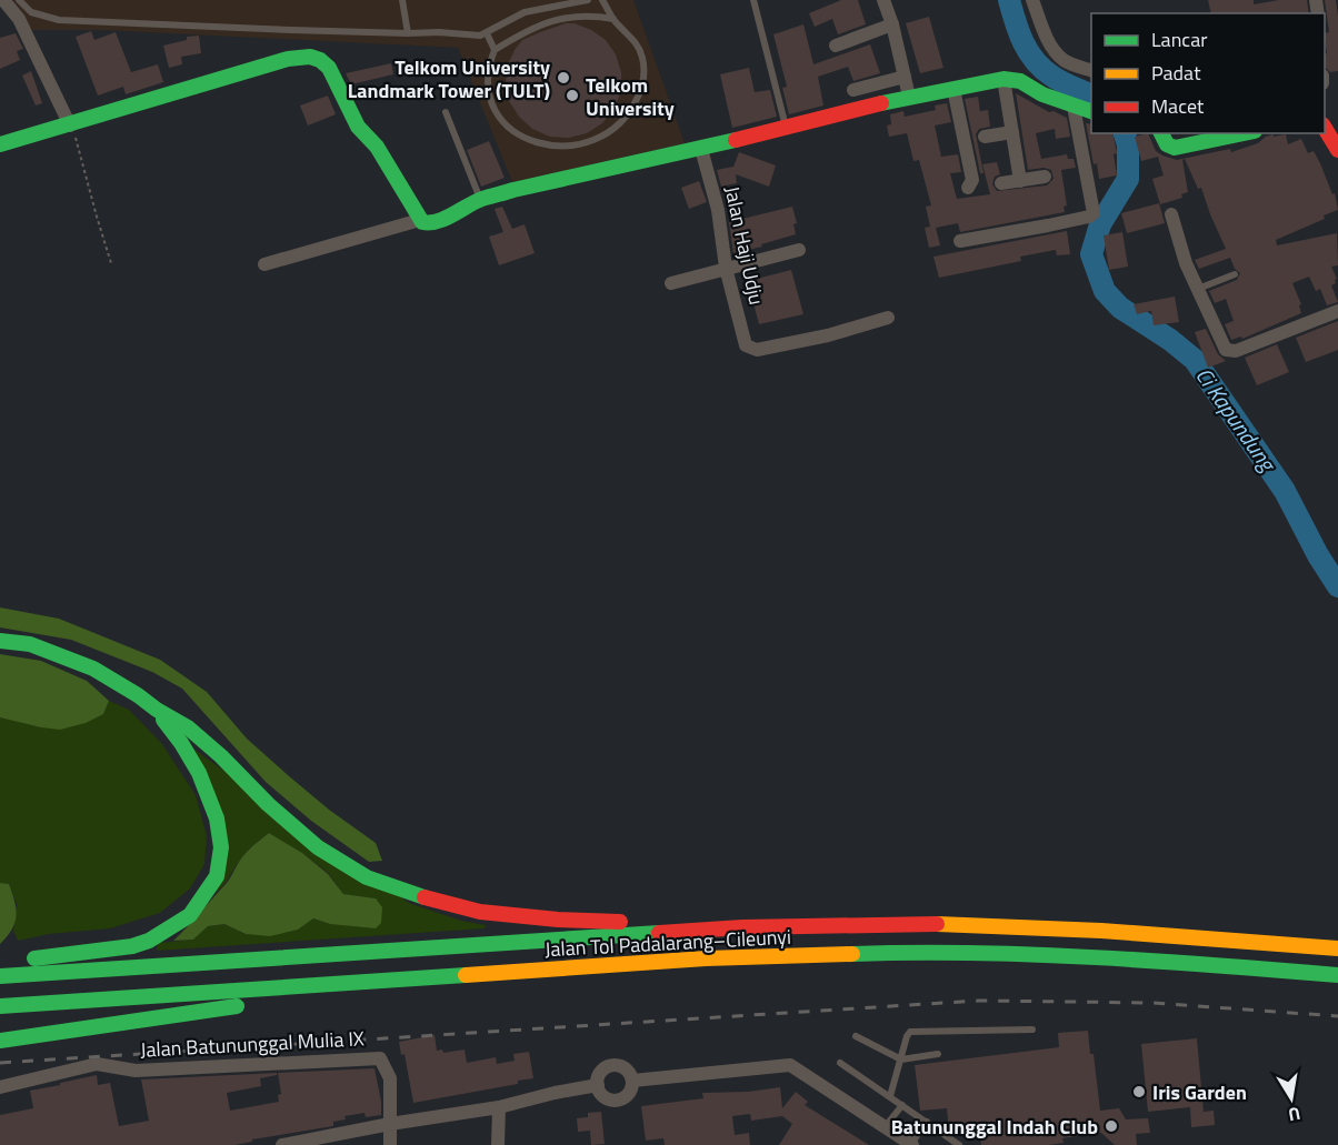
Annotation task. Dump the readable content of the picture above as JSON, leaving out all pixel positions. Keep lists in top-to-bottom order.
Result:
{
  "streets": {
    "main road": ["Jalan Tol Padalarang–Cileunyi"],
    "street": ["Jalan Haji Udju", "Jalan Batununggal Mulia IX"]
  },
  "water": ["Ci Kapundung"],
  "places": [
    "Telkom University Landmark Tower (TULT)",
    "Telkom University",
    "Iris Garden",
    "Batununggal Indah Club"
  ],
  "legend": ["Lancar", "Padat", "Macet"],
  "north": "bottom"
}
